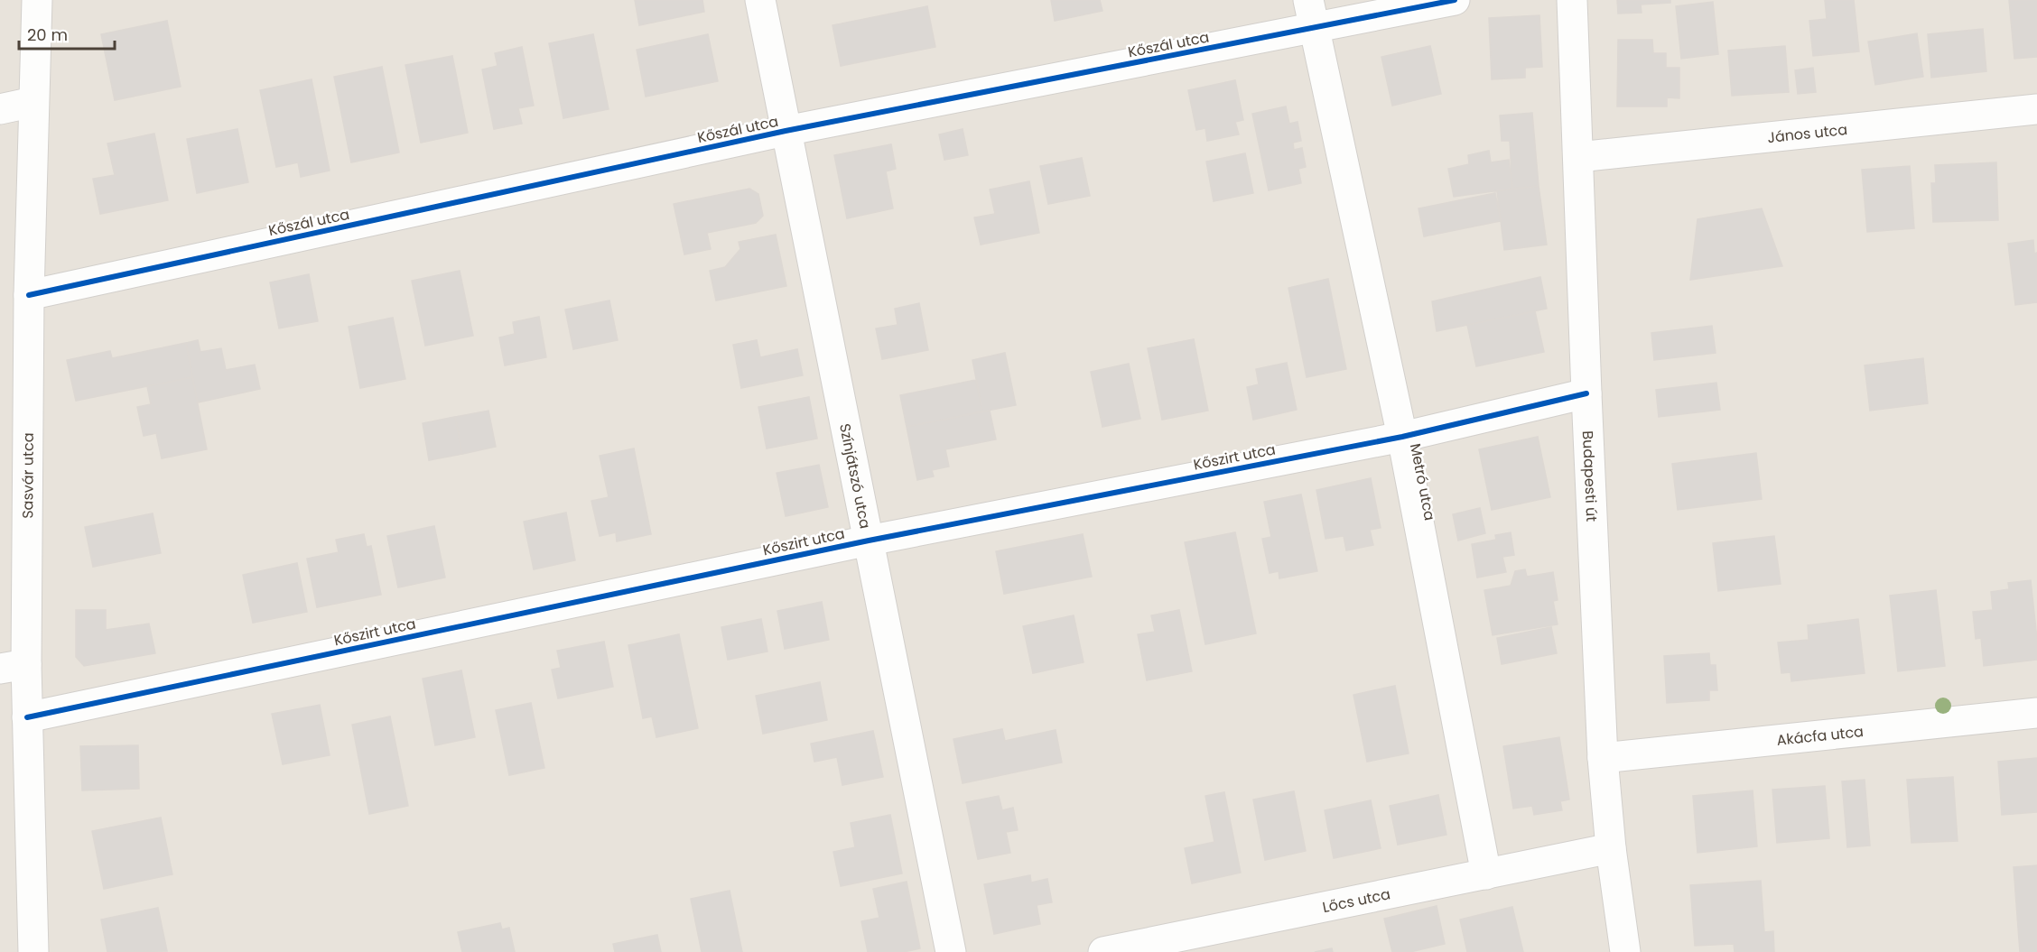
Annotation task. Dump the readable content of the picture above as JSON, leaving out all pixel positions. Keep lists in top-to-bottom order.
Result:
{
  "streets": {
    "street": [
      "Kőszál utca",
      "János utca",
      "Kőszirt utca",
      "Sasvár utca",
      "Színjátszó utca",
      "Budapesti út",
      "Metró utca",
      "Akácfa utca",
      "Lőcs utca"
    ]
  },
  "crossings": [
    ["Kőszál utca", "Sasvár utca"],
    ["Kőszál utca", "Színjátszó utca"],
    ["Kőszál utca", "Metró utca"],
    ["János utca", "Budapesti út"],
    ["Kőszirt utca", "Sasvár utca"],
    ["Kőszirt utca", "Színjátszó utca"],
    ["Kőszirt utca", "Budapesti út"],
    ["Kőszirt utca", "Metró utca"],
    ["Budapesti út", "Akácfa utca"],
    ["Budapesti út", "Lőcs utca"],
    ["Metró utca", "Lőcs utca"]
  ],
  "scale_bar": "20 m"
}
